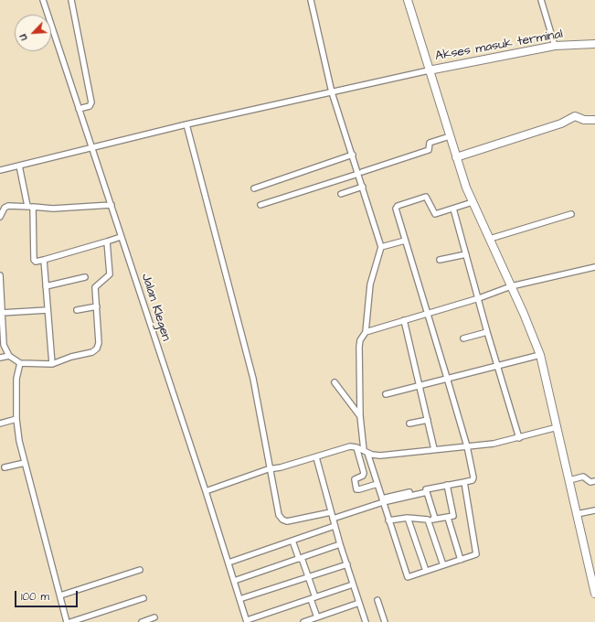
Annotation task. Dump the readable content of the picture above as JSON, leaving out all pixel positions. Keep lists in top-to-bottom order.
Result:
{
  "streets": {
    "street": ["Akses masuk terminal", "Jalan Klegen"]
  },
  "scale_bar": "100 m",
  "north": "bottom left"
}
